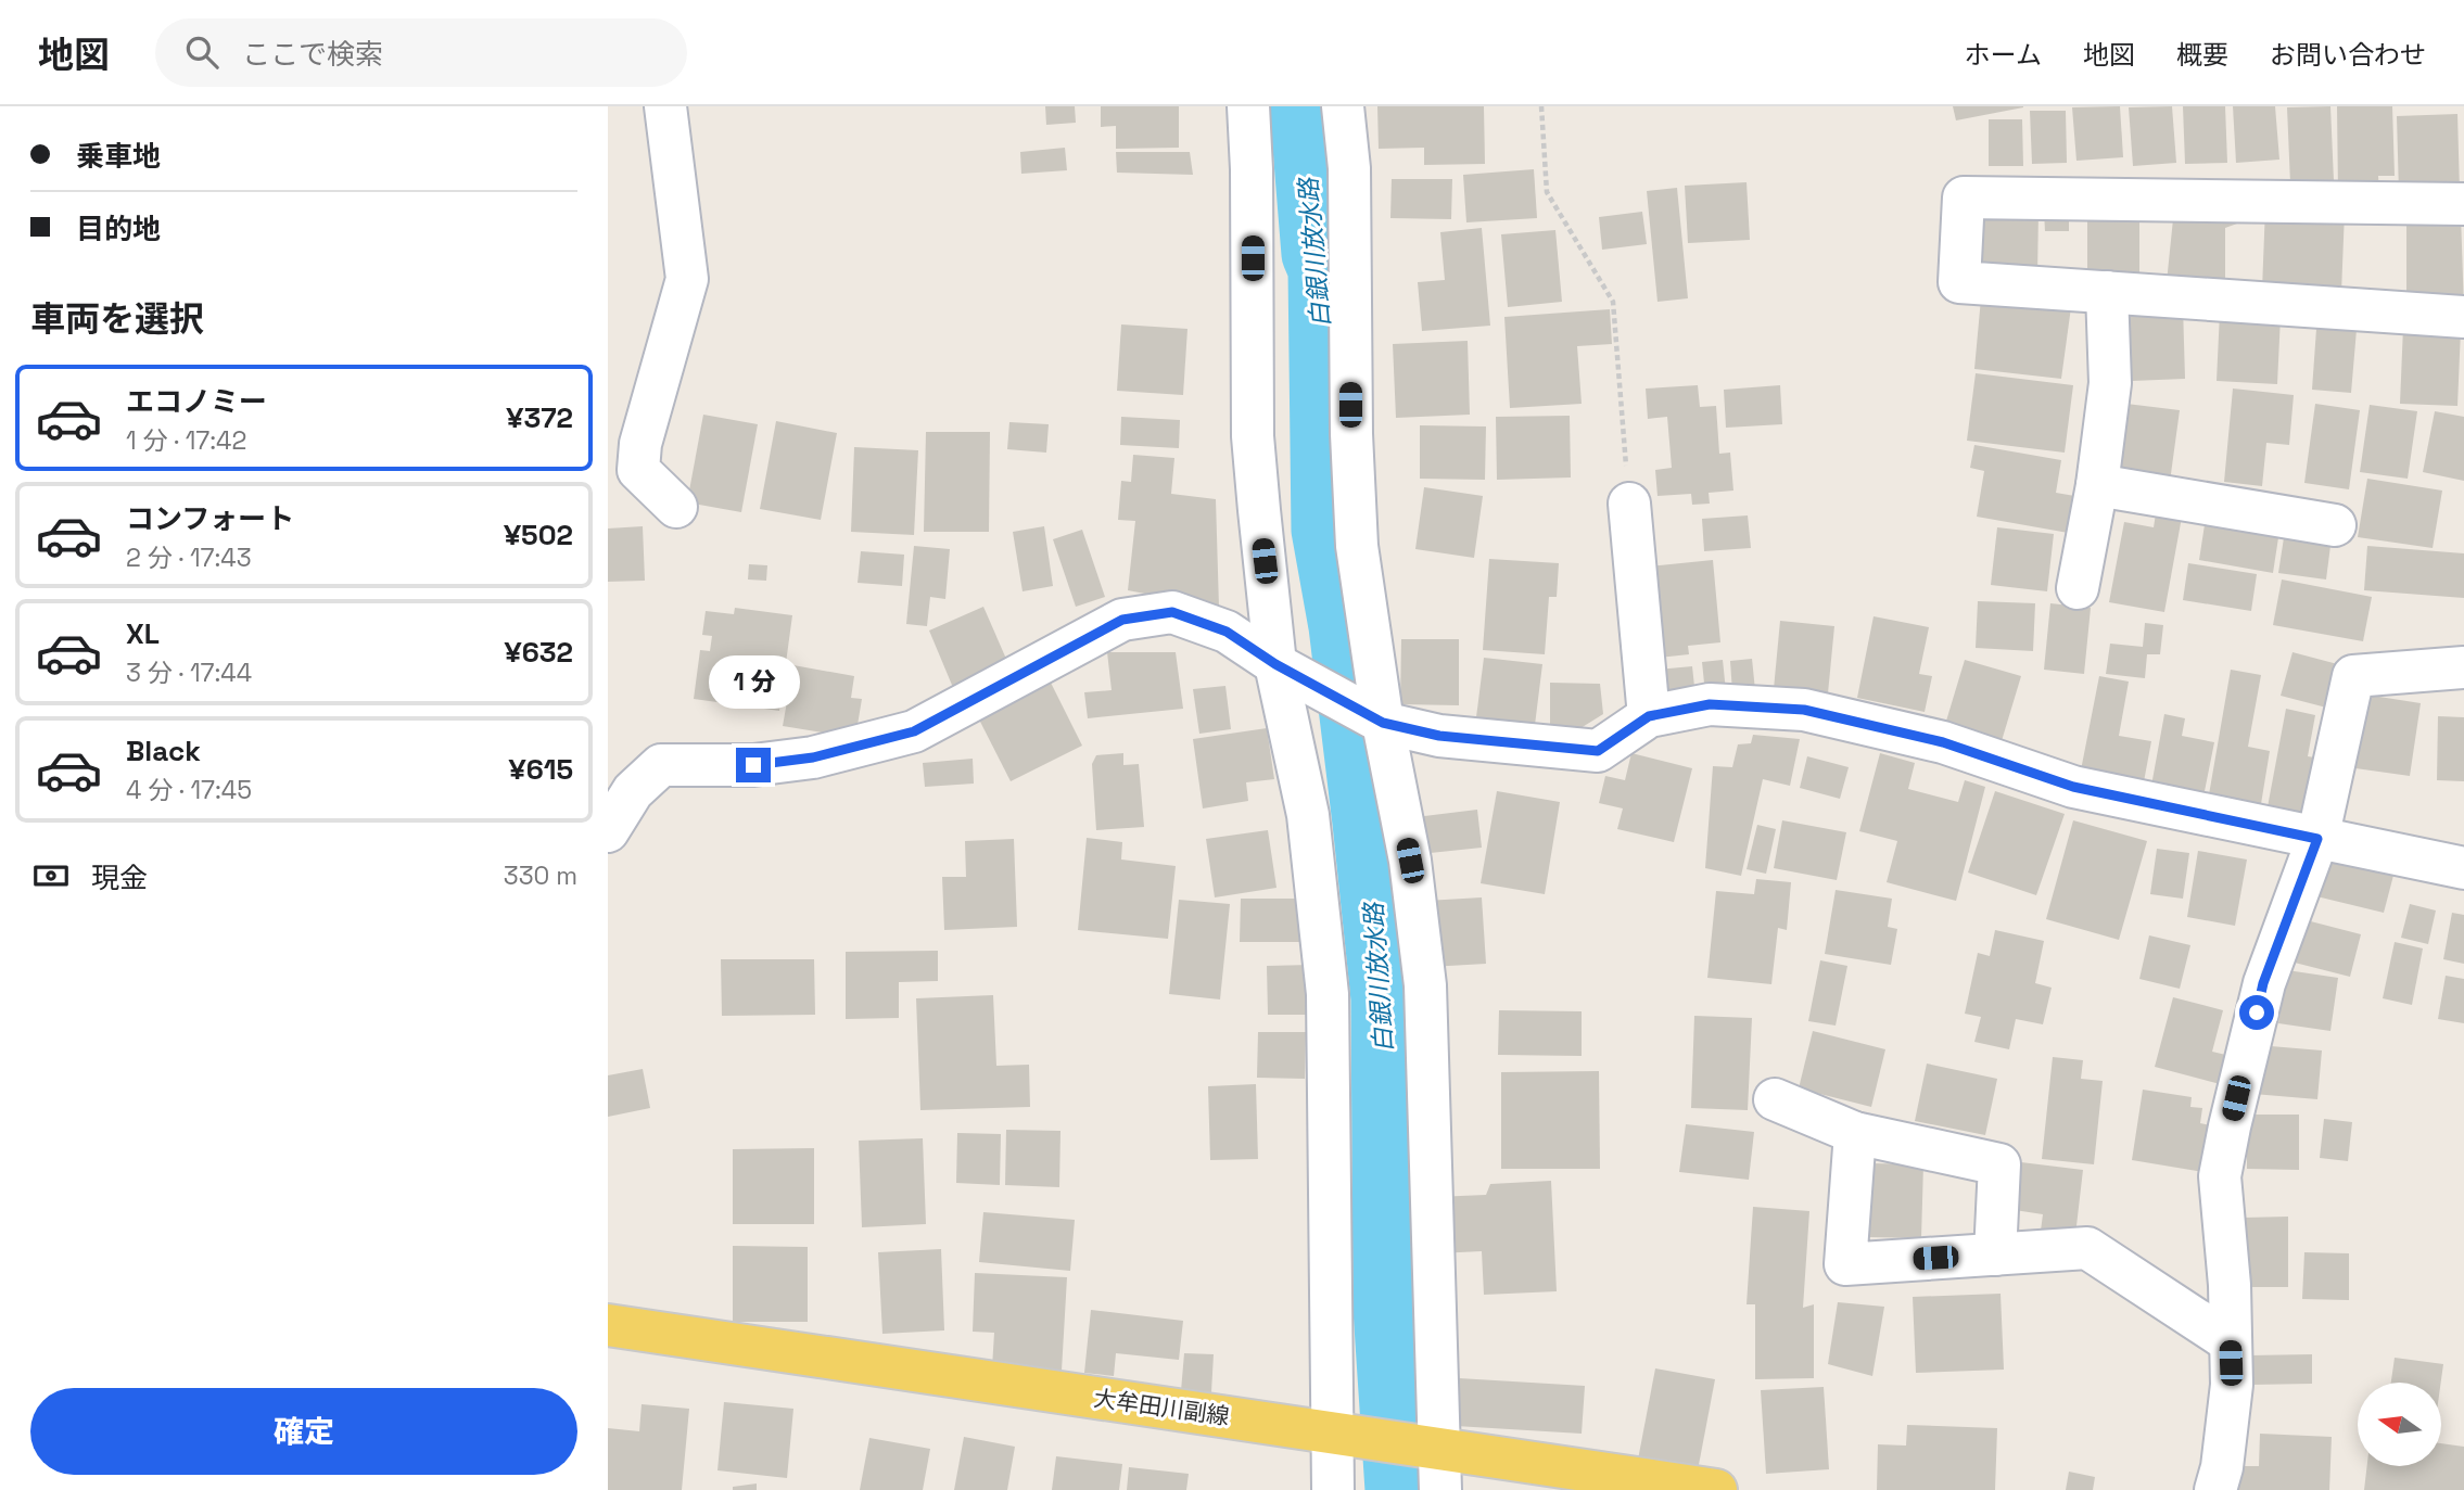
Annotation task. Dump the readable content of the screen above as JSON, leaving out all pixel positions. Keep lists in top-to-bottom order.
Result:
{
  "streets": {
    "main road": ["大牟田川副線"]
  },
  "water": ["白銀川放水路"],
  "north": "left",
  "page": {
    "header": "地図",
    "search": "ここで検索",
    "nav": [
      "ホーム",
      "地図",
      "概要",
      "お問い合わせ"
    ],
    "banner": ["乗車地", "目的地"],
    "heading": "車両を選択",
    "list": [
      {
        "name": "エコノミー",
        "note": "1 分 · 17:42",
        "value": "¥372"
      },
      {
        "name": "コンフォート",
        "note": "2 分 · 17:43",
        "value": "¥502"
      },
      {
        "name": "XL",
        "note": "3 分 · 17:44",
        "value": "¥632"
      },
      {
        "name": "Black",
        "note": "4 分 · 17:45",
        "value": "¥615"
      }
    ],
    "bubble": "1 分",
    "pay": ["現金", "330 m"],
    "buttons": "確定"
  }
}
